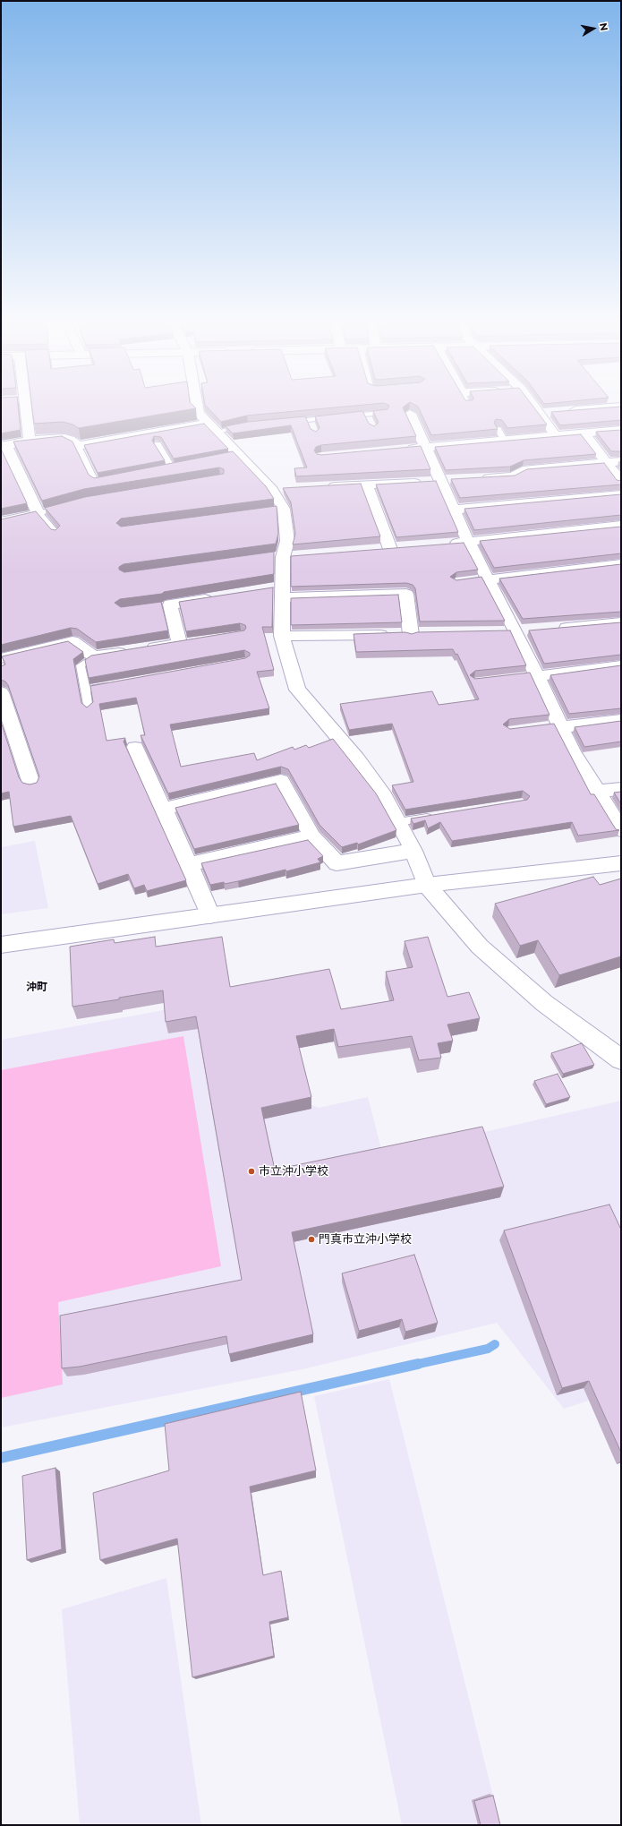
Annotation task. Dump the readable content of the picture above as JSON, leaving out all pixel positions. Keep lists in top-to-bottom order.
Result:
{
  "districts": ["沖町"],
  "places": ["市立沖小学校", "門真市立沖小学校"],
  "north": "right"
}
